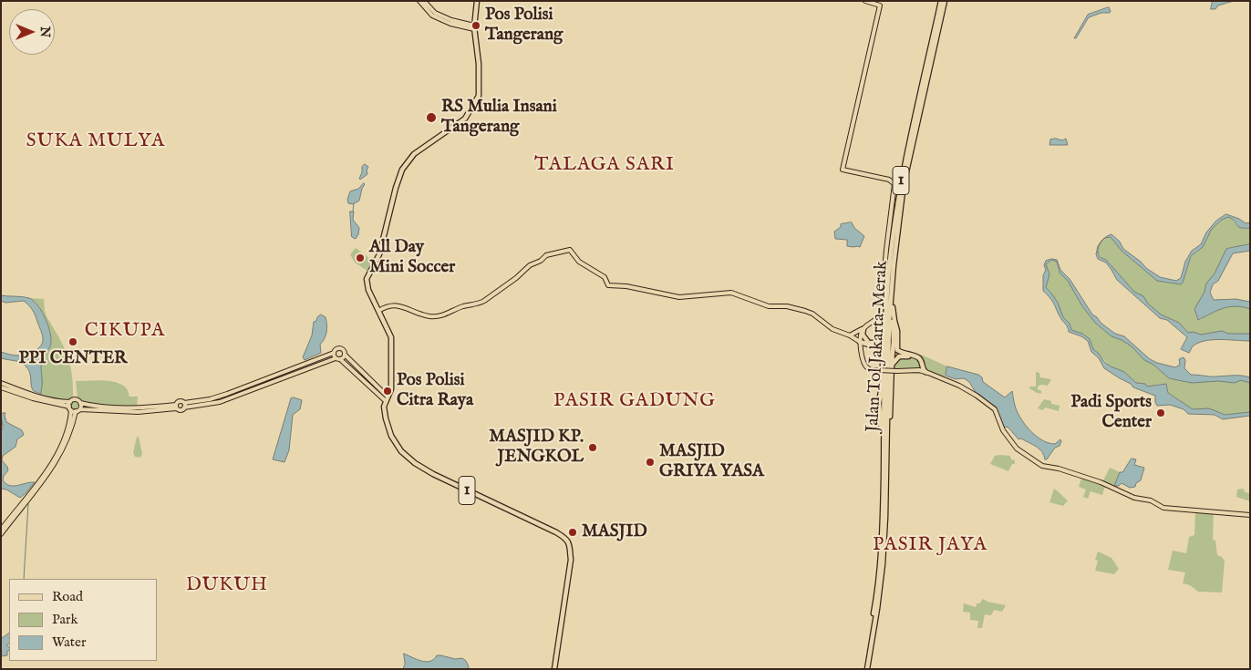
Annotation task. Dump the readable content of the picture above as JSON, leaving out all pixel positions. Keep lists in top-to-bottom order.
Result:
{
  "streets": {
    "highway": ["1", "Jalan Tol Jakarta–Merak"]
  },
  "districts": [
    "SUKA MULYA",
    "TALAGA SARI",
    "CIKUPA",
    "PASIR GADUNG",
    "PASIR JAYA",
    "DUKUH"
  ],
  "places": [
    "Pos Polisi Tangerang",
    "RS Mulia Insani Tangerang",
    "All Day Mini Soccer",
    "PPI CENTER",
    "Pos Polisi Citra Raya",
    "Padi Sports Center",
    "MASJID KP. JENGKOL",
    "MASJID GRIYA YASA",
    "MASJID"
  ],
  "legend": ["Road", "Park", "Water"],
  "north": "right"
}
